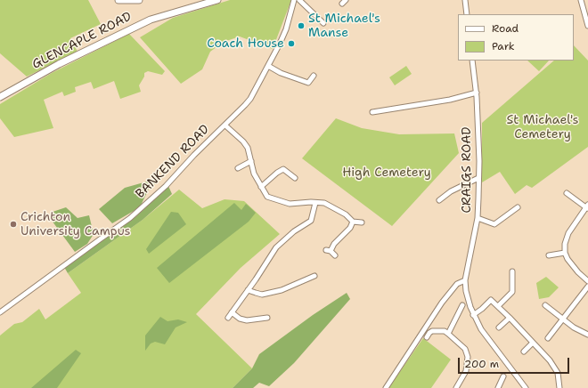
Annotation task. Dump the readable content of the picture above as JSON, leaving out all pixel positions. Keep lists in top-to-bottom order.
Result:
{
  "streets": {
    "main road": ["GLENCAPLE ROAD"],
    "street": ["BANKEND ROAD", "CRAIGS ROAD"]
  },
  "parks": ["St Michael's Cemetery", "High Cemetery"],
  "places": ["St Michael's Manse", "Coach House", "Crichton University Campus"],
  "legend": ["Road", "Park"],
  "scale_bar": "200 m"
}
